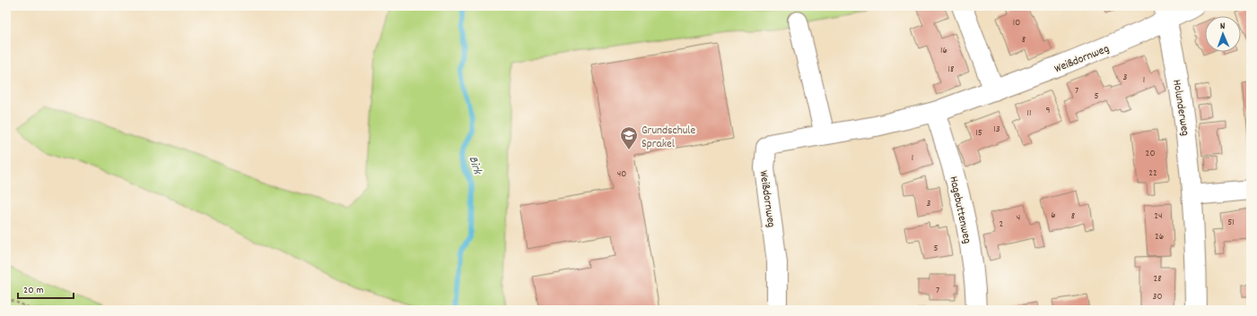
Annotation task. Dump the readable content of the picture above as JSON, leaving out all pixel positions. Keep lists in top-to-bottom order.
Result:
{
  "streets": {
    "street": ["Weißdornweg", "Holunderweg", "Hagebuttenweg"]
  },
  "crossings": [
    ["Weißdornweg", "Holunderweg"],
    ["Weißdornweg", "Hagebuttenweg"]
  ],
  "water": ["Birk"],
  "places": {
    "school or university": ["Grundschule Sprakel"]
  },
  "house_numbers": [
    "10",
    "8",
    "16",
    "18",
    "3",
    "1",
    "7",
    "5",
    "9",
    "11",
    "13",
    "15",
    "20",
    "1",
    "22",
    "40",
    "3",
    "6",
    "8",
    "24",
    "4",
    "51",
    "2",
    "26",
    "5",
    "28",
    "7",
    "30"
  ],
  "scale_bar": "20 m",
  "north": "top"
}
